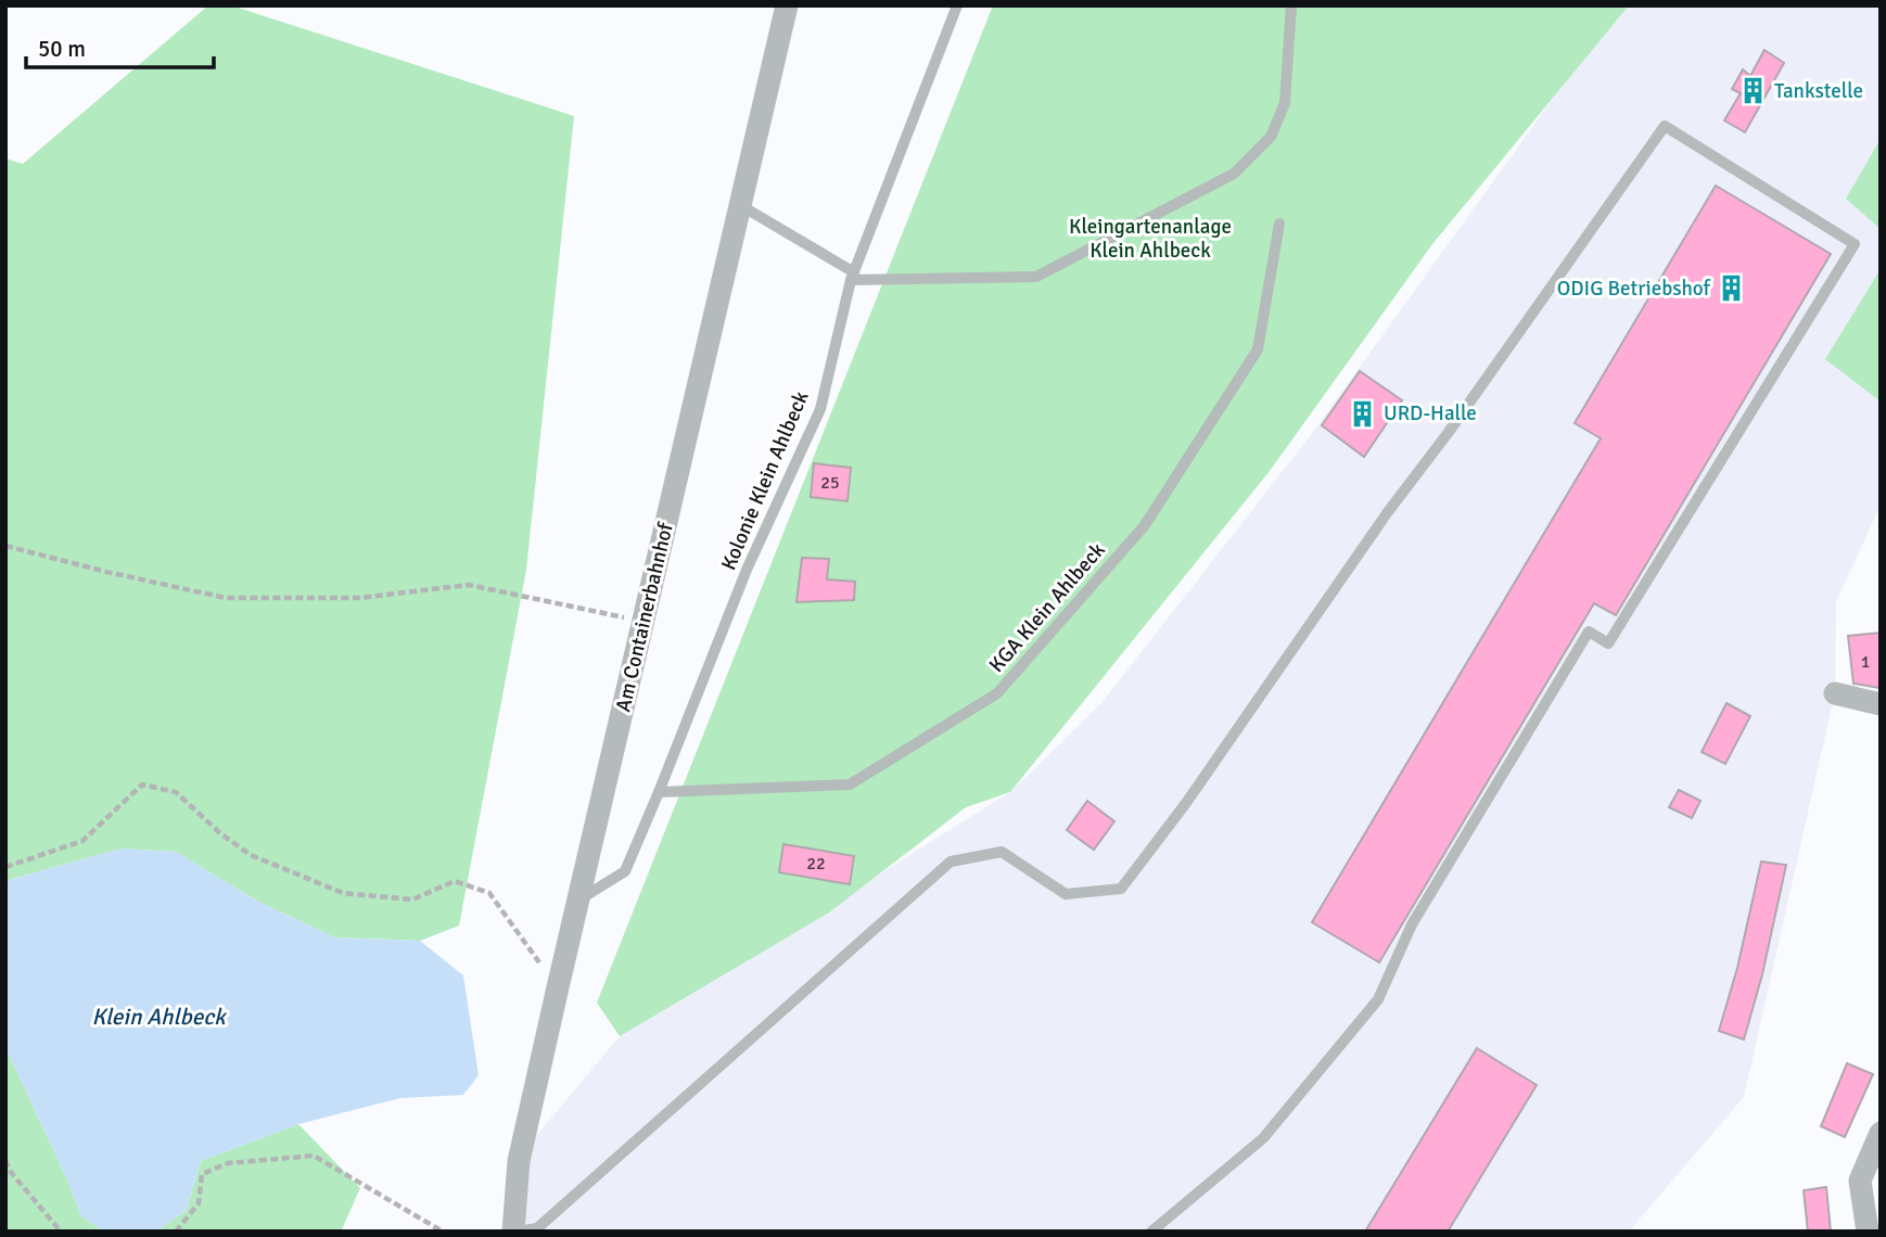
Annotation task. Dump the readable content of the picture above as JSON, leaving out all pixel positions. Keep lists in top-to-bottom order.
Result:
{
  "streets": {
    "street": ["Am Containerbahnhof"],
    "lane": ["Kolonie Klein Ahlbeck", "KGA Klein Ahlbeck"]
  },
  "crossings": [
    ["Kolonie Klein Ahlbeck", "KGA Klein Ahlbeck"],
    ["Kolonie Klein Ahlbeck", "Am Containerbahnhof"]
  ],
  "water": ["Klein Ahlbeck"],
  "parks": ["Kleingartenanlage Klein Ahlbeck"],
  "places": {
    "building": ["Tankstelle", "ODIG Betriebshof", "URD-Halle"]
  },
  "house_numbers": ["25", "1", "22"],
  "scale_bar": "50 m"
}
